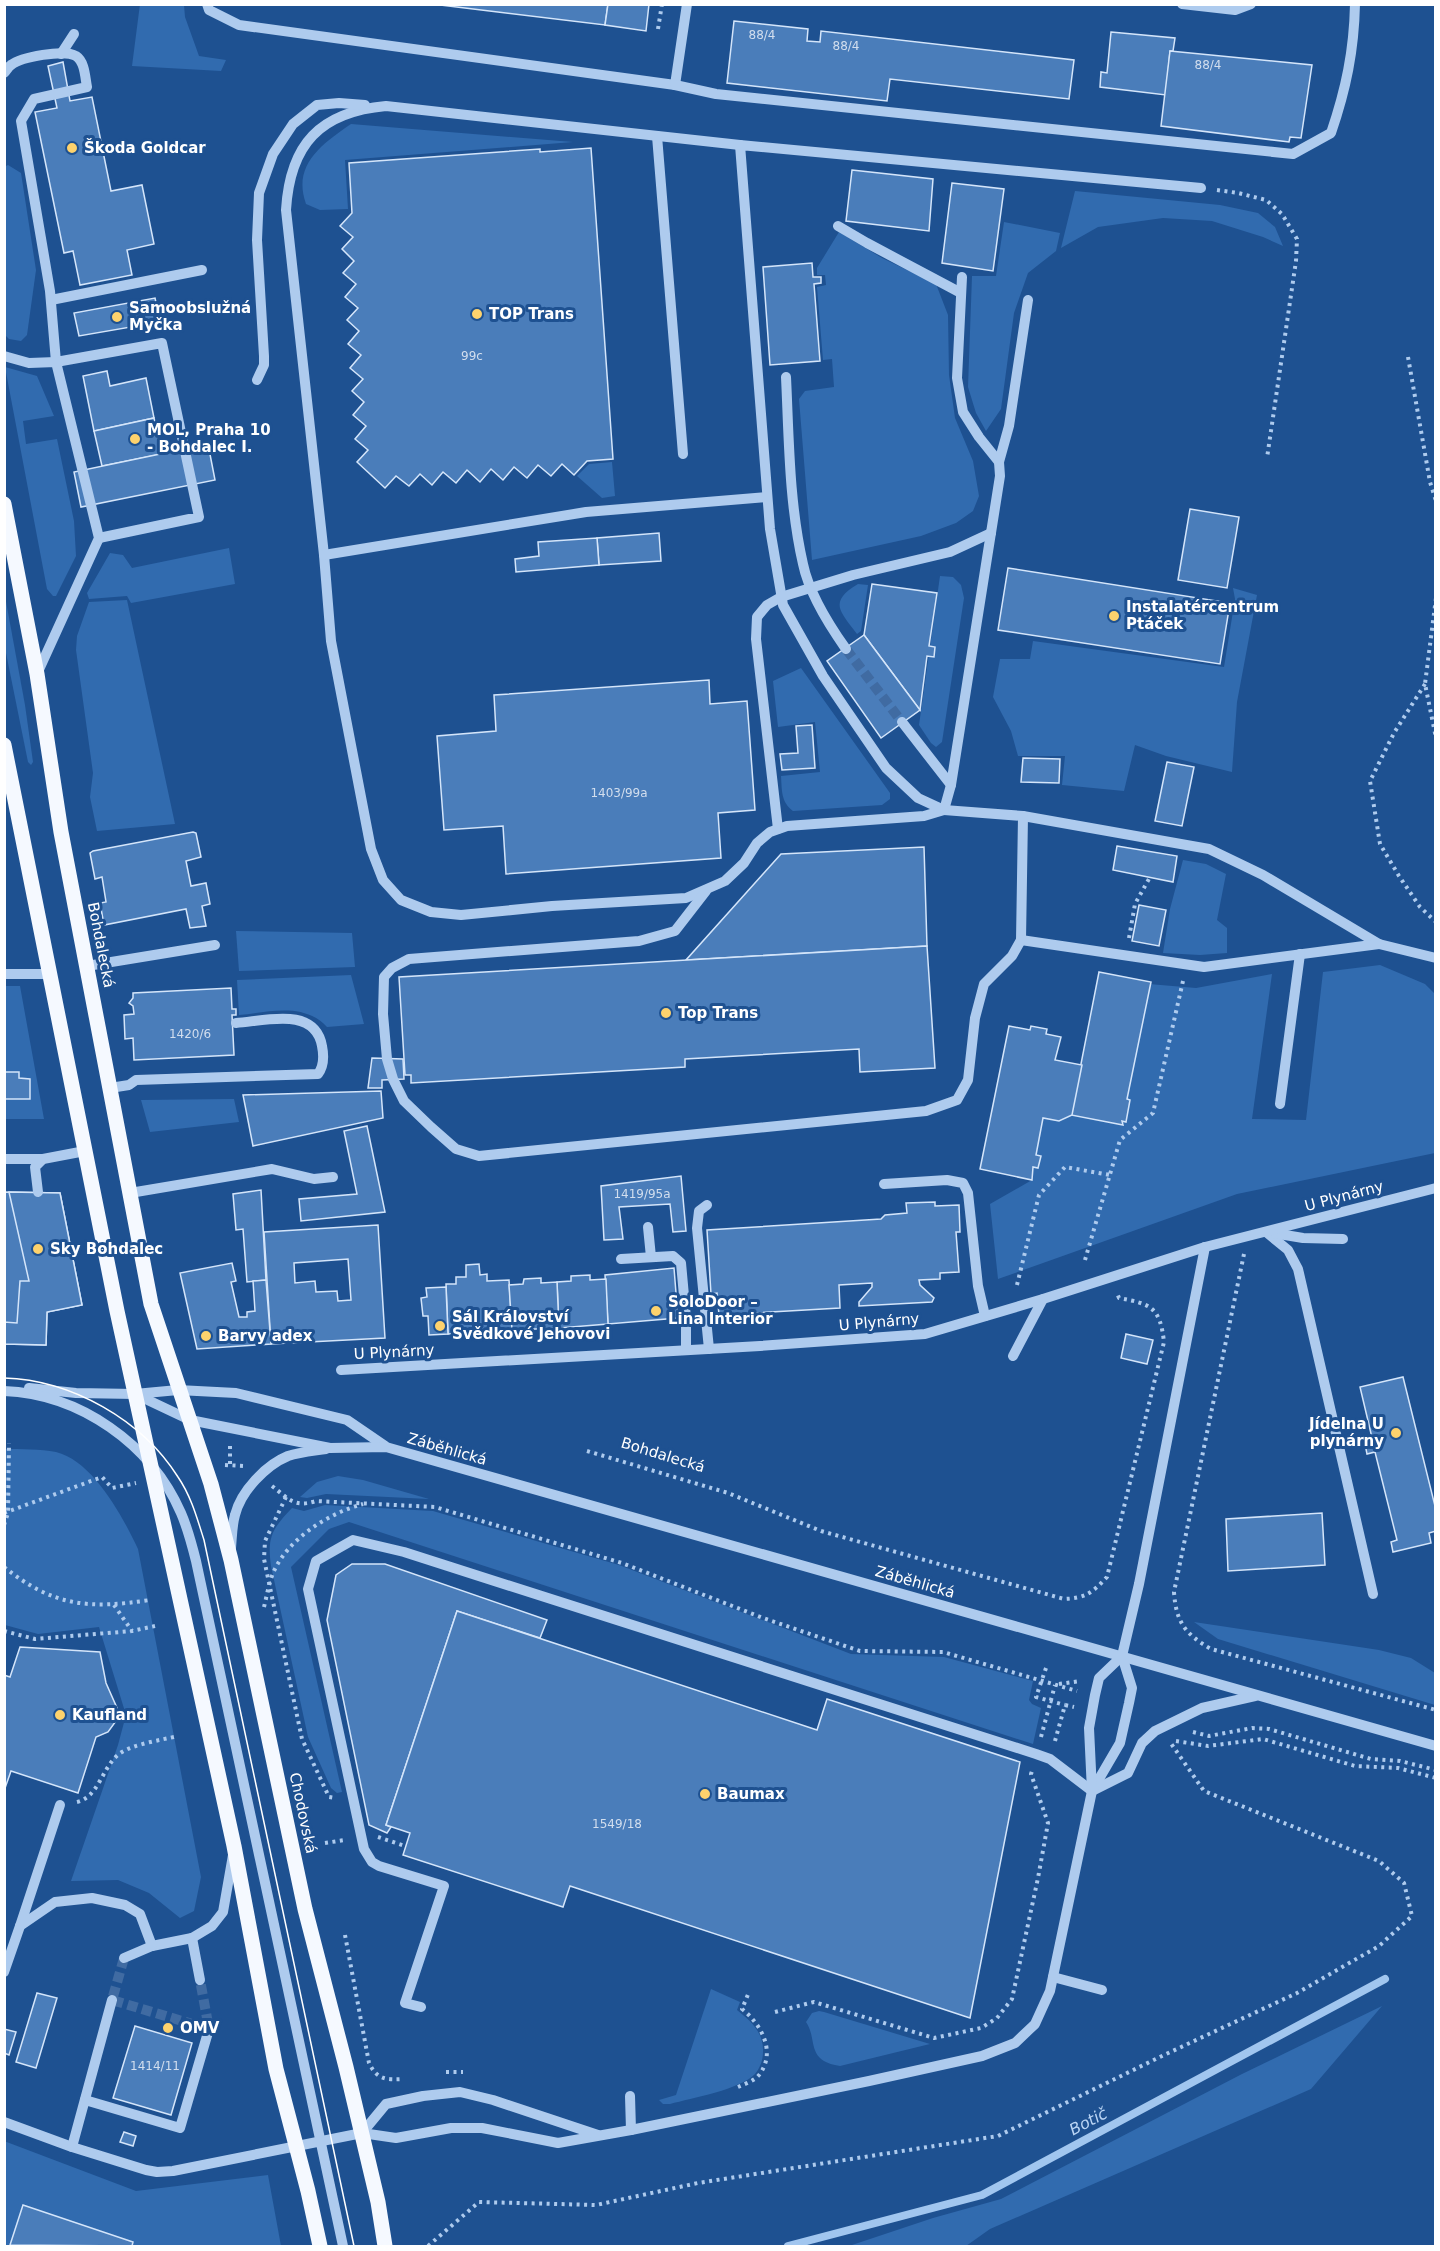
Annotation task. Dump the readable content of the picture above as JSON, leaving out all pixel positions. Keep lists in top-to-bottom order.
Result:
{
  "streets": {
    "main road": ["Bohdalecká", "Chodovská"],
    "street": ["U Plynárny", "Záběhlická"]
  },
  "crossings": [
    ["Bohdalecká", "U Plynárny"],
    ["Bohdalecká", "Záběhlická"],
    ["Bohdalecká", "Chodovská"],
    ["Záběhlická", "Chodovská"]
  ],
  "water": ["Botič"],
  "places": [
    "Škoda Goldcar",
    "TOP Trans",
    "Samoobslužná Myčka",
    "MOL, Praha 10 - Bohdalec I.",
    "Instalatércentrum Ptáček",
    "Top Trans",
    "Sky Bohdalec",
    "SoloDoor – Lina Interior",
    "Sál Království Svědkové Jehovovi",
    "Barvy adex",
    "Jídelna U plynárny",
    "Kaufland",
    "Baumax",
    "OMV"
  ],
  "house_numbers": [
    "88/4",
    "88/4",
    "88/4",
    "99c",
    "1403/99a",
    "1420/6",
    "1419/95a",
    "1549/18",
    "1414/11"
  ]
}
